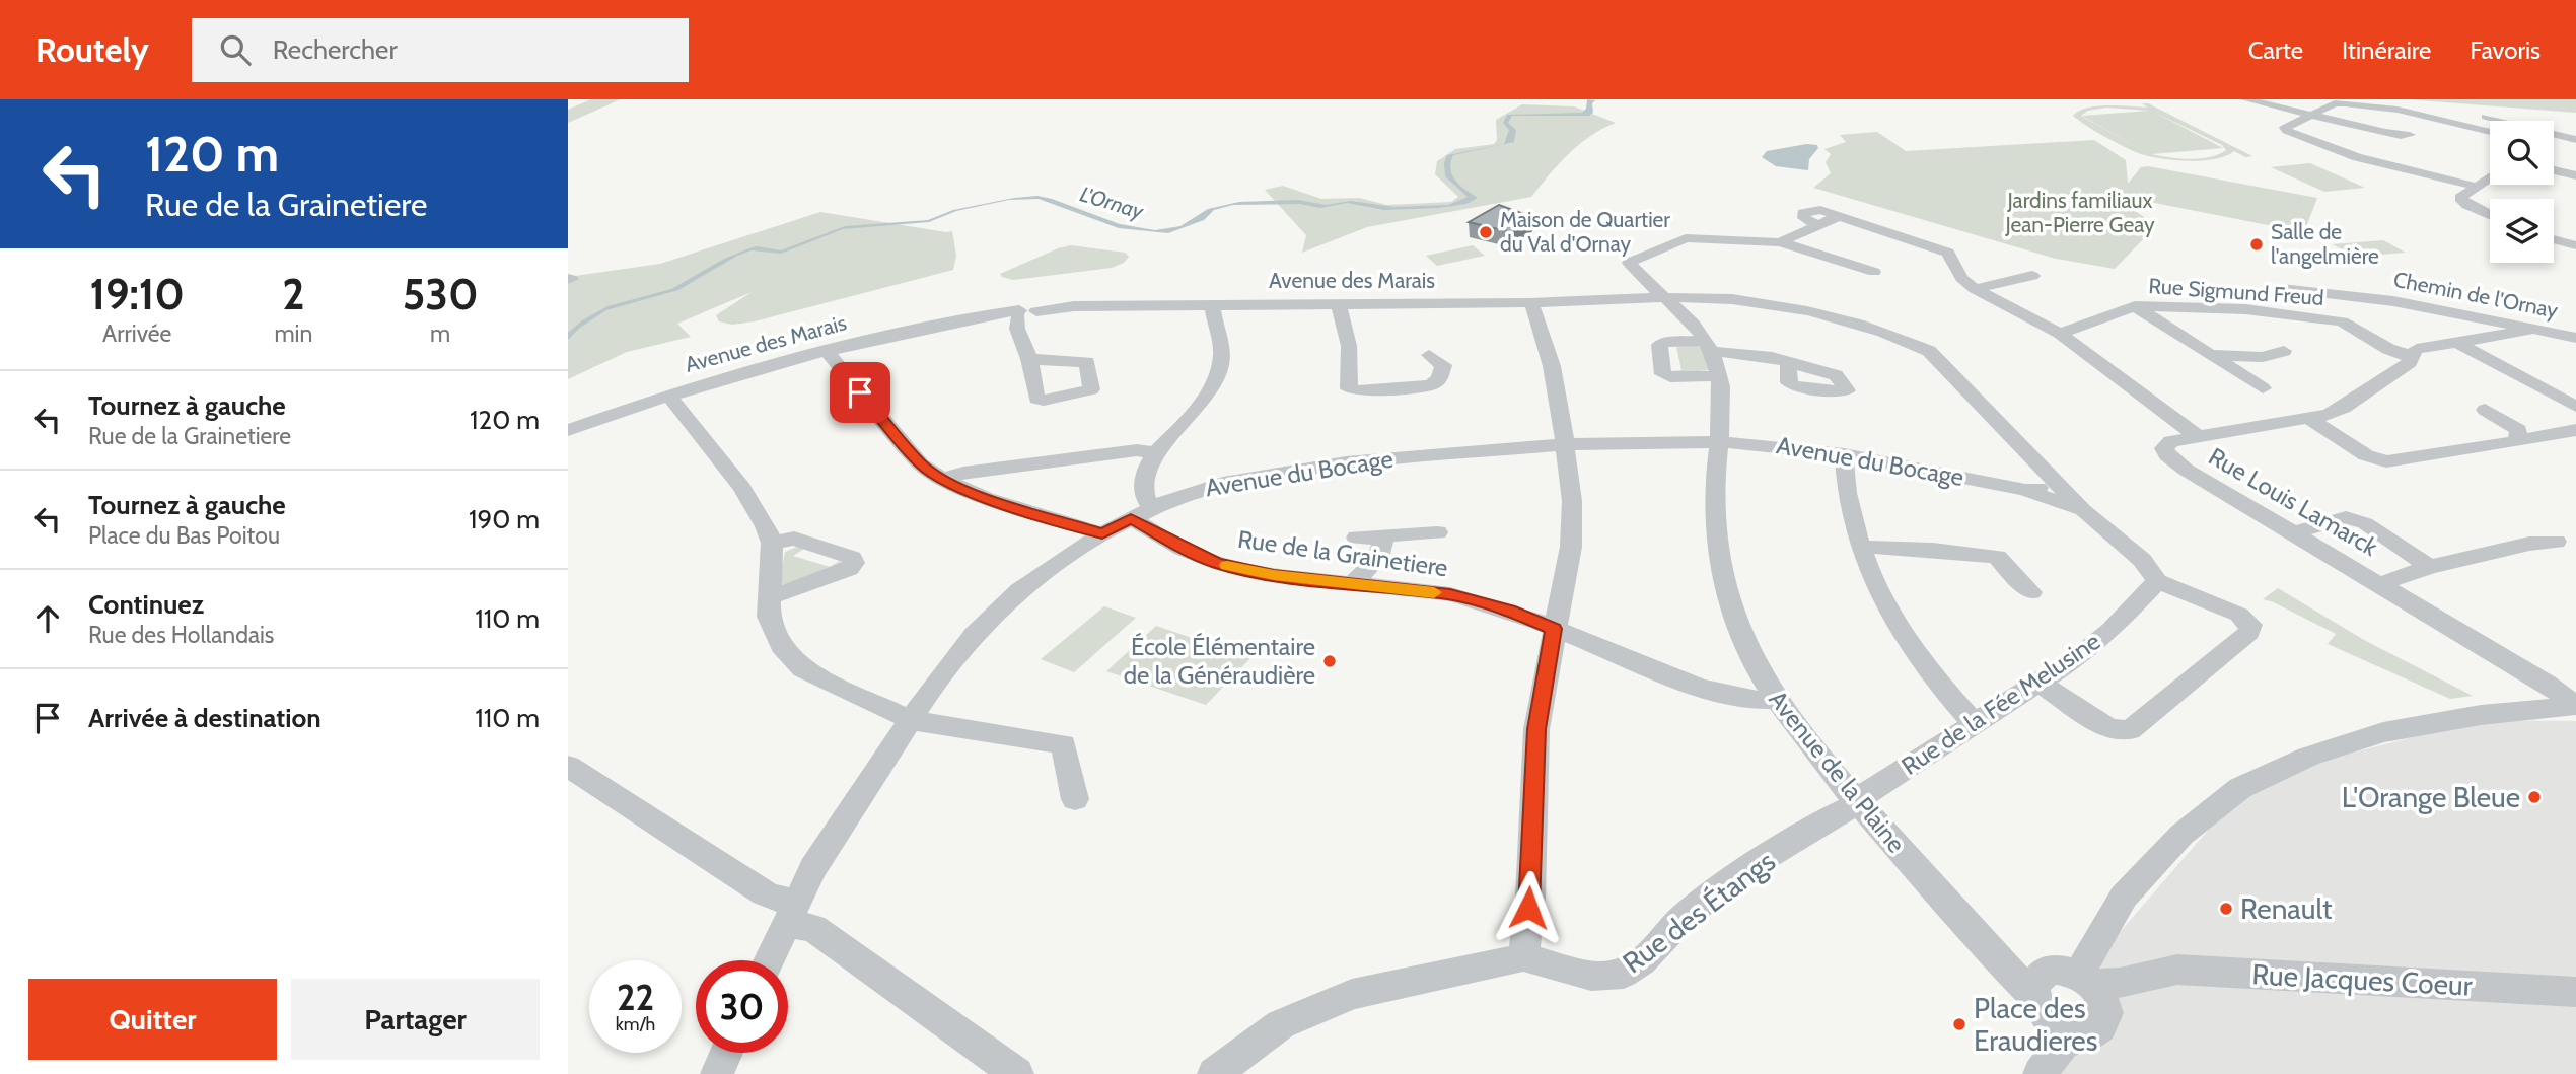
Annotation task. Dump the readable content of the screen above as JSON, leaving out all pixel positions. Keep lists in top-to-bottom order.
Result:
{
  "streets": {
    "street": [
      "Avenue des Marais",
      "Rue Sigmund Freud",
      "Chemin de l'Ornay",
      "Avenue du Bocage",
      "Rue Louis Lamarck",
      "Rue de la Grainetiere",
      "Rue de la Fée Melusine",
      "Avenue de la Plaine",
      "Rue des Étangs",
      "Rue Jacques Coeur"
    ]
  },
  "crossings": [
    ["Avenue des Marais", "Avenue du Bocage"],
    ["Avenue des Marais", "Avenue de la Plaine"],
    ["Avenue du Bocage", "Rue de la Grainetiere"],
    ["Avenue du Bocage", "Rue de la Fée Melusine"],
    ["Avenue du Bocage", "Avenue de la Plaine"],
    ["Rue de la Grainetiere", "Avenue de la Plaine"],
    ["Rue de la Fée Melusine", "Avenue de la Plaine"],
    ["Rue de la Fée Melusine", "Rue des Étangs"],
    ["Avenue de la Plaine", "Rue des Étangs"],
    ["Avenue de la Plaine", "Rue Jacques Coeur"]
  ],
  "water": ["L'Ornay"],
  "parks": ["Jardins familiaux Jean-Pierre Geay"],
  "places": [
    "Maison de Quartier du Val d'Ornay",
    "Salle de l'angelmière",
    "École Élémentaire de la Généraudière",
    "L'Orange Bleue",
    "Renault",
    "Place des Eraudieres"
  ],
  "page": {
    "header": "Routely",
    "search": "Rechercher",
    "nav": ["Carte", "Itinéraire", "Favoris"],
    "turn": ["120 m", "Rue de la Grainetiere"],
    "eta": [
      "19:10",
      "Arrivée",
      "2",
      "min",
      "530",
      "m"
    ],
    "list": [
      {
        "name": "Tournez à gauche",
        "note": "Rue de la Grainetiere",
        "value": "120 m"
      },
      {
        "name": "Tournez à gauche",
        "note": "Place du Bas Poitou",
        "value": "190 m"
      },
      {
        "name": "Continuez",
        "note": "Rue des Hollandais",
        "value": "110 m"
      },
      {
        "name": "Arrivée à destination",
        "value": "110 m"
      }
    ],
    "speed": "22 km/h",
    "limit": "30",
    "buttons": ["Quitter", "Partager"]
  }
}
